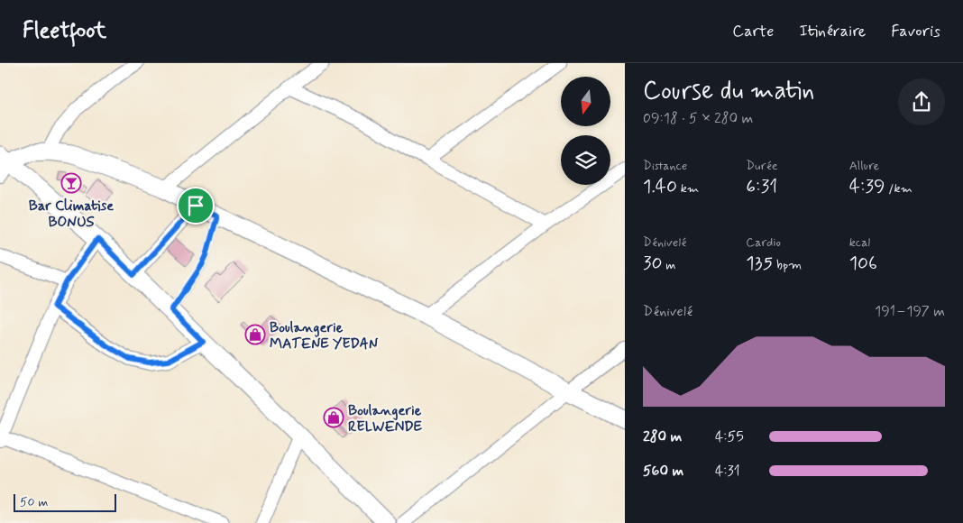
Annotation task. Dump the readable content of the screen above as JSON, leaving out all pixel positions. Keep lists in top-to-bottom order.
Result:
{
  "places": {
    "bar": ["Bar Climatise BONUS"],
    "shop": ["Boulangerie MATENE YEDAN", "Boulangerie RELWENDE"]
  },
  "scale_bar": "50 m",
  "north": "bottom",
  "page": {
    "header": "Fleetfoot",
    "nav": ["Carte", "Itinéraire", "Favoris"],
    "heading": ["Course du matin", "09:18 · 5 × 280 m"],
    "stats": [
      ["Distance", "1.40 km"],
      ["Durée", "6:31"],
      ["Allure", "4:39 /km"],
      ["Dénivelé", "30 m"],
      ["Cardio", "135 bpm"],
      ["kcal", "106"]
    ],
    "chart": ["Dénivelé", "191–197 m"],
    "list": [
      {
        "name": "280 m",
        "note": "4:55"
      },
      {
        "name": "560 m",
        "note": "4:31"
      }
    ],
    "scale": "50 m"
  }
}
